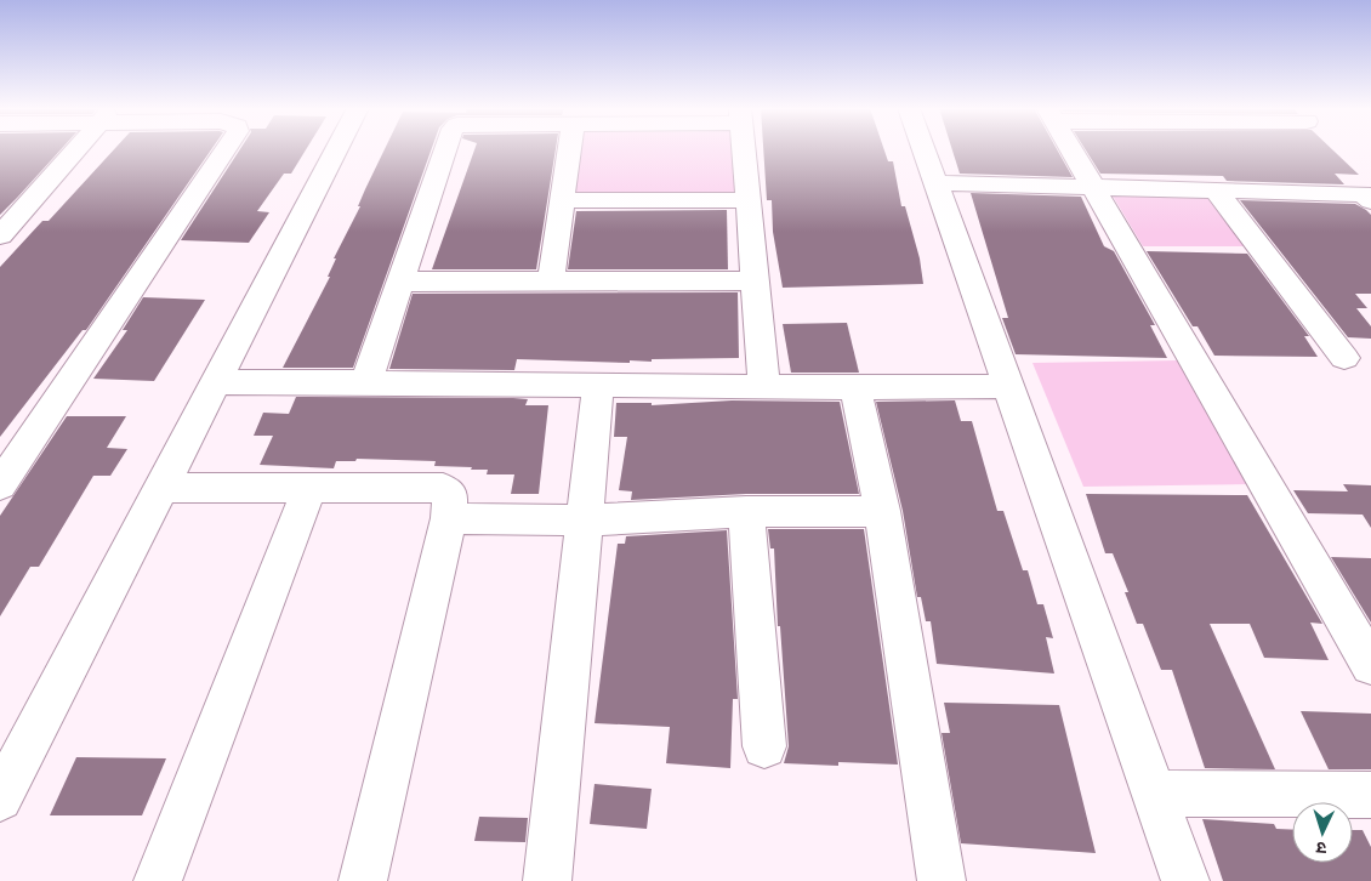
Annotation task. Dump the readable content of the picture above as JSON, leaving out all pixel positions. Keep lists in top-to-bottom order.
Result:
{
  "north": "bottom"
}
